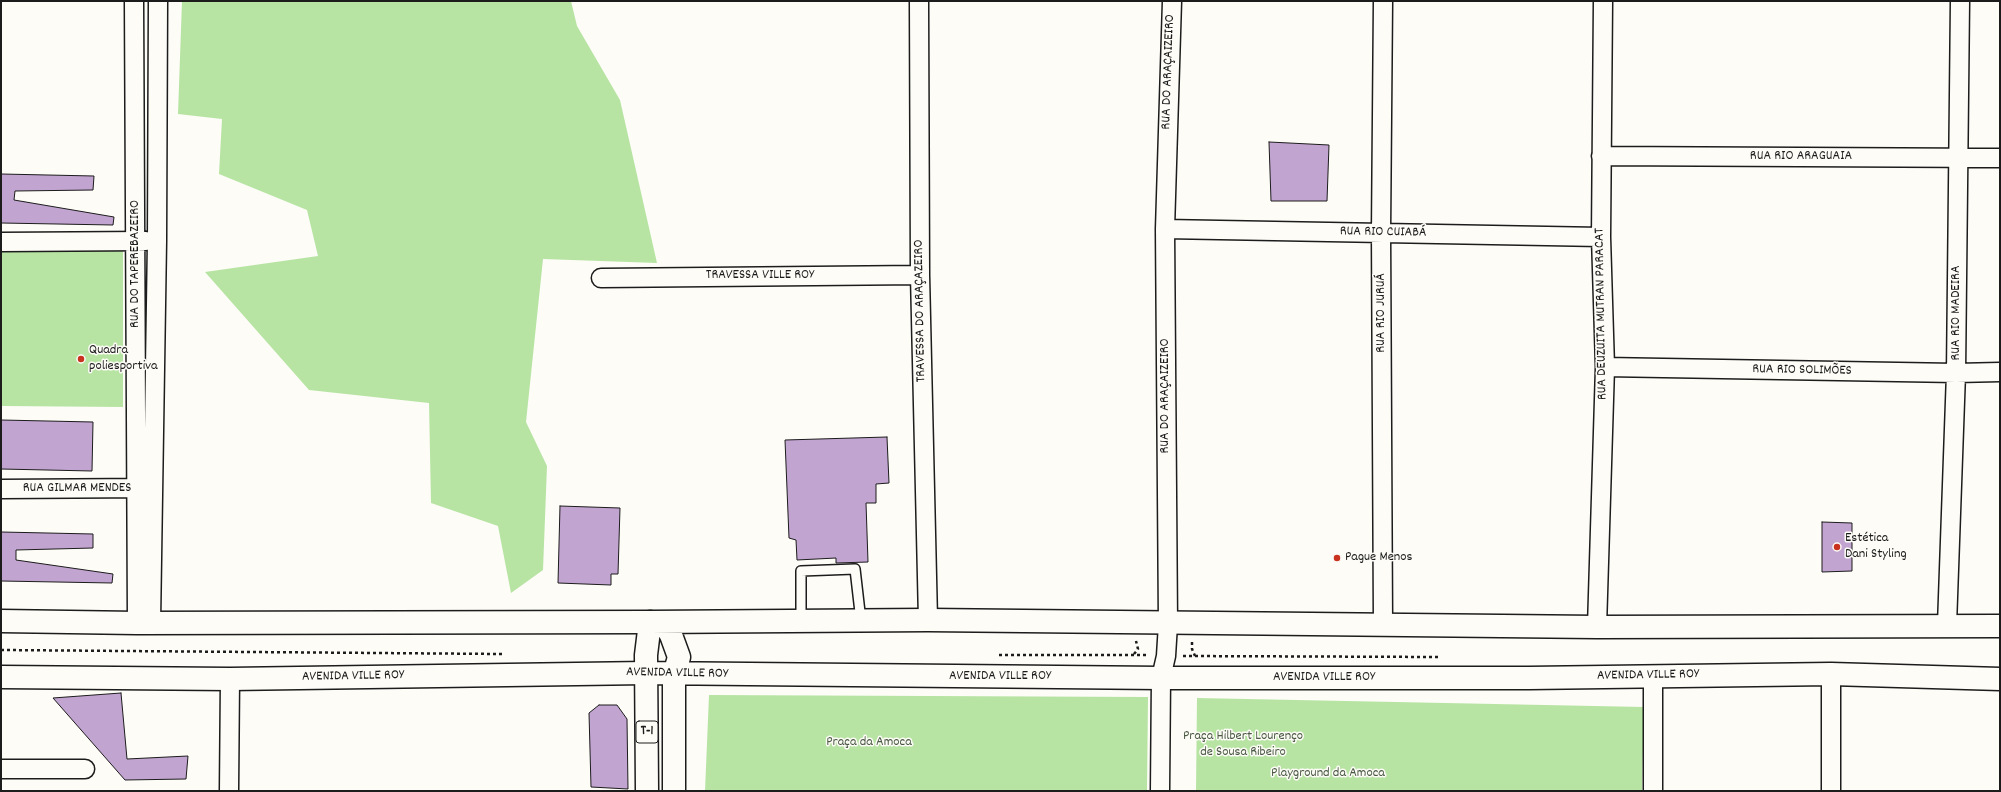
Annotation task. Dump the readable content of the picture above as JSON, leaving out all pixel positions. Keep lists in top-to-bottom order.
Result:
{
  "streets": {
    "main road": ["AVENIDA VILLE ROY", "T-1"],
    "street": [
      "RUA DO ARAÇAIZEIRO",
      "RUA RIO ARAGUAIA",
      "RUA RIO CUIABÁ",
      "RUA DO TAPEREBAZEIRO",
      "TRAVESSA VILLE ROY",
      "TRAVESSA DO ARAÇAZEIRO",
      "RUA RIO JURUÁ",
      "RUA RIO MADEIRA",
      "RUA DEUZUITA MUTRAN PARACAT",
      "RUA RIO SOLIMÕES",
      "RUA GILMAR MENDES"
    ]
  },
  "crossings": [
    ["RUA DO ARAÇAIZEIRO", "RUA RIO CUIABÁ"],
    ["RUA DO ARAÇAIZEIRO", "AVENIDA VILLE ROY"],
    ["RUA RIO ARAGUAIA", "RUA RIO MADEIRA"],
    ["RUA RIO ARAGUAIA", "RUA DEUZUITA MUTRAN PARACAT"],
    ["RUA RIO CUIABÁ", "RUA RIO JURUÁ"],
    ["RUA RIO CUIABÁ", "RUA DEUZUITA MUTRAN PARACAT"],
    ["RUA DO TAPEREBAZEIRO", "RUA GILMAR MENDES"],
    ["TRAVESSA VILLE ROY", "TRAVESSA DO ARAÇAZEIRO"],
    ["RUA RIO MADEIRA", "RUA RIO SOLIMÕES"],
    ["RUA DEUZUITA MUTRAN PARACAT", "RUA RIO SOLIMÕES"],
    ["AVENIDA VILLE ROY", "T-1"]
  ],
  "parks": ["Praça Hilbert Lourenço de Sousa Ribeiro", "Praça da Amoca", "Playground da Amoca"],
  "places": ["Quadra poliesportiva", "Estética Dani Styling", "Pague Menos"]
}
